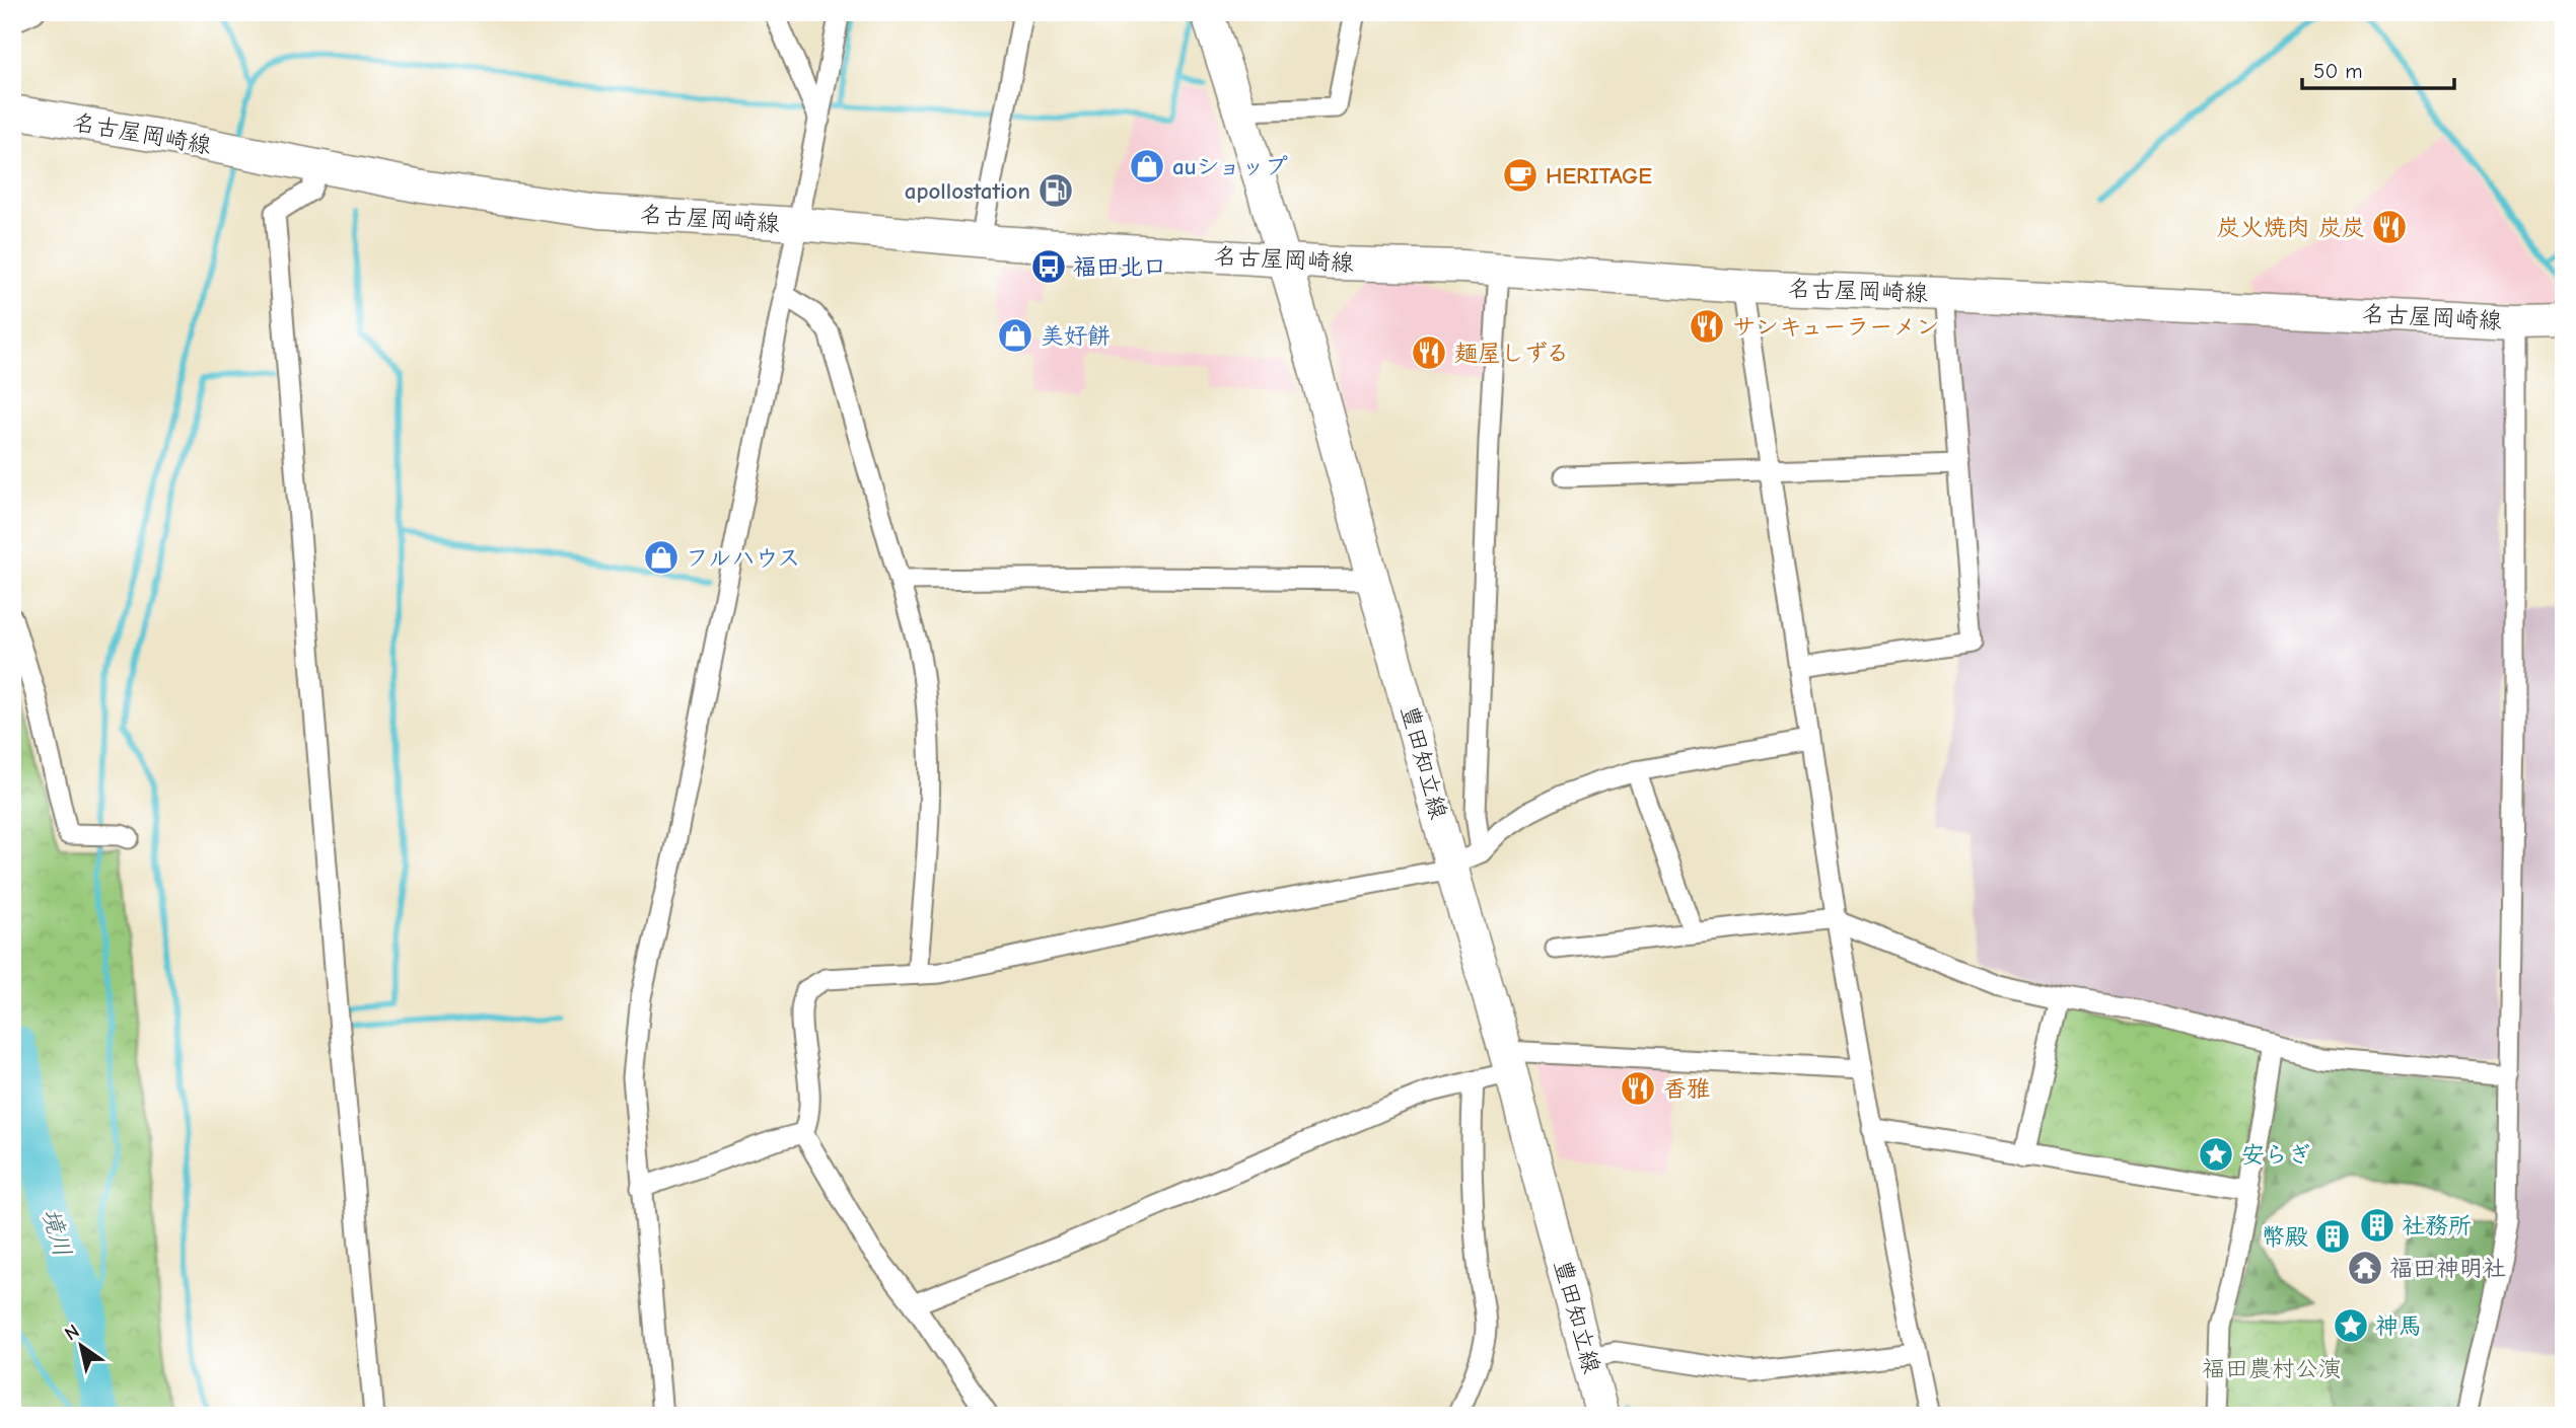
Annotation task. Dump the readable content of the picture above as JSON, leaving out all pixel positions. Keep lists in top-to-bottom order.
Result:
{
  "streets": {
    "main road": ["名古屋岡崎線", "豊田知立線"]
  },
  "crossings": [
    ["名古屋岡崎線", "豊田知立線"]
  ],
  "water": ["境川"],
  "parks": ["福田農村公演"],
  "places": {
    "shop": ["auショップ", "美好餅", "フルハウス"],
    "cafe": ["HERITAGE"],
    "fuel station": ["apollostation"],
    "restaurant": [
      "炭火焼肉 炭炭",
      "サンキューラーメン",
      "麺屋しずる",
      "香雅"
    ],
    "bus stop": ["福田北口"],
    "place": ["安らぎ", "神馬"],
    "building": ["社務所", "幣殿"],
    "temple": ["福田神明社"]
  },
  "scale_bar": "50 m",
  "north": "top left"
}
